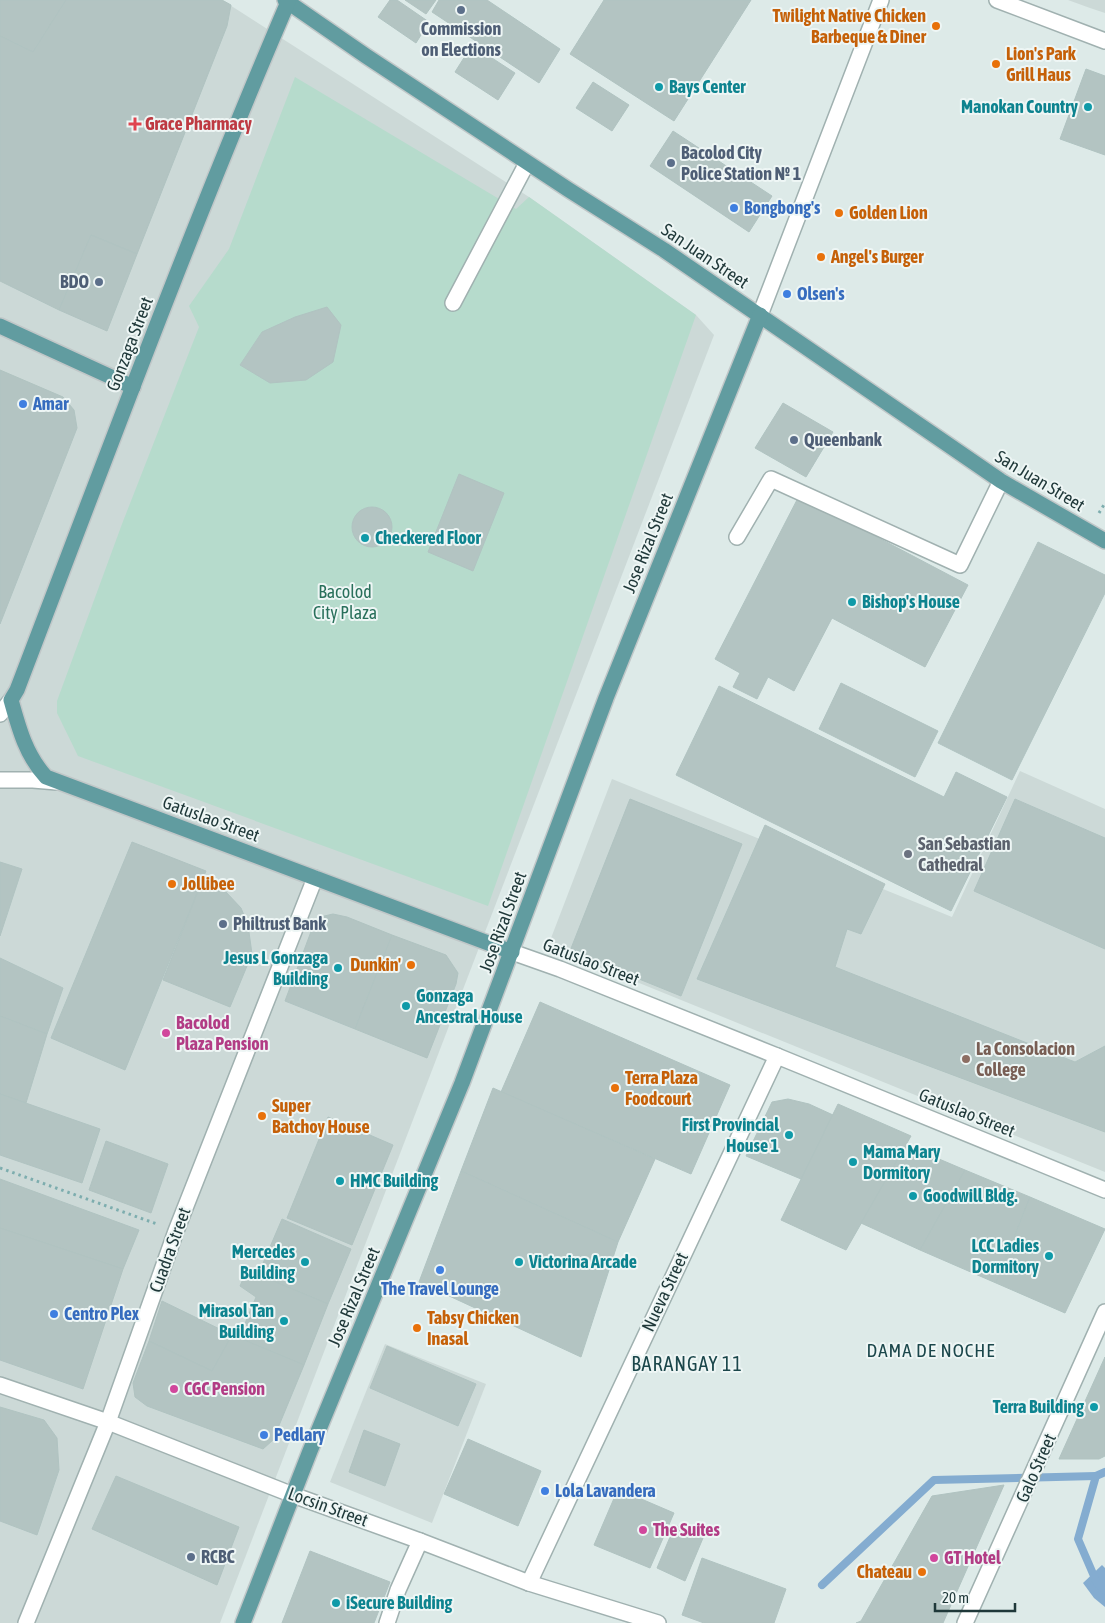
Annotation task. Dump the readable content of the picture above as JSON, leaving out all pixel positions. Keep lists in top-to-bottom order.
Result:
{
  "streets": {
    "main road": [
      "San Juan Street",
      "Gonzaga Street",
      "Jose Rizal Street",
      "Gatuslao Street"
    ],
    "street": [
      "Cuadra Street",
      "Nueva Street",
      "Galo Street",
      "Locsin Street"
    ]
  },
  "crossings": [
    ["San Juan Street", "Gonzaga Street"],
    ["San Juan Street", "Jose Rizal Street"],
    ["Gonzaga Street", "Gatuslao Street"],
    ["Jose Rizal Street", "Gatuslao Street"],
    ["Jose Rizal Street", "Locsin Street"],
    ["Gatuslao Street", "Cuadra Street"],
    ["Gatuslao Street", "Nueva Street"],
    ["Cuadra Street", "Locsin Street"],
    ["Nueva Street", "Locsin Street"]
  ],
  "districts": ["DAMA DE NOCHE", "BARANGAY 11"],
  "parks": ["Bacolod City Plaza"],
  "places": {
    "other": [
      "Commission on Elections",
      "Twilight Native Chicken Barbeque & Diner",
      "Lion's Park Grill Haus",
      "Bays Center",
      "Manokan Country",
      "Bacolod City Police Station № 1",
      "Bongbong's",
      "Golden Lion",
      "Angel's Burger",
      "BDO",
      "Olsen's",
      "Amar",
      "Queenbank",
      "Checkered Floor",
      "Bishop's House",
      "San Sebastian Cathedral",
      "Jollibee",
      "Philtrust Bank",
      "Dunkin'",
      "Jesus L Gonzaga Building",
      "Gonzaga Ancestral House",
      "Bacolod Plaza Pension",
      "La Consolacion College",
      "Terra Plaza Foodcourt",
      "Super Batchoy House",
      "First Provincial House 1",
      "Mama Mary Dormitory",
      "HMC Building",
      "Goodwill Bldg.",
      "LCC Ladies Dormitory",
      "Mercedes Building",
      "Victorina Arcade",
      "The Travel Lounge",
      "Centro Plex",
      "Mirasol Tan Building",
      "Tabsy Chicken Inasal",
      "CGC Pension",
      "Terra Building",
      "Pedlary",
      "Lola Lavandera",
      "The Suites",
      "RCBC",
      "GT Hotel",
      "Chateau",
      "iSecure Building"
    ],
    "health": ["Grace Pharmacy"]
  },
  "scale_bar": "20 m"
}
